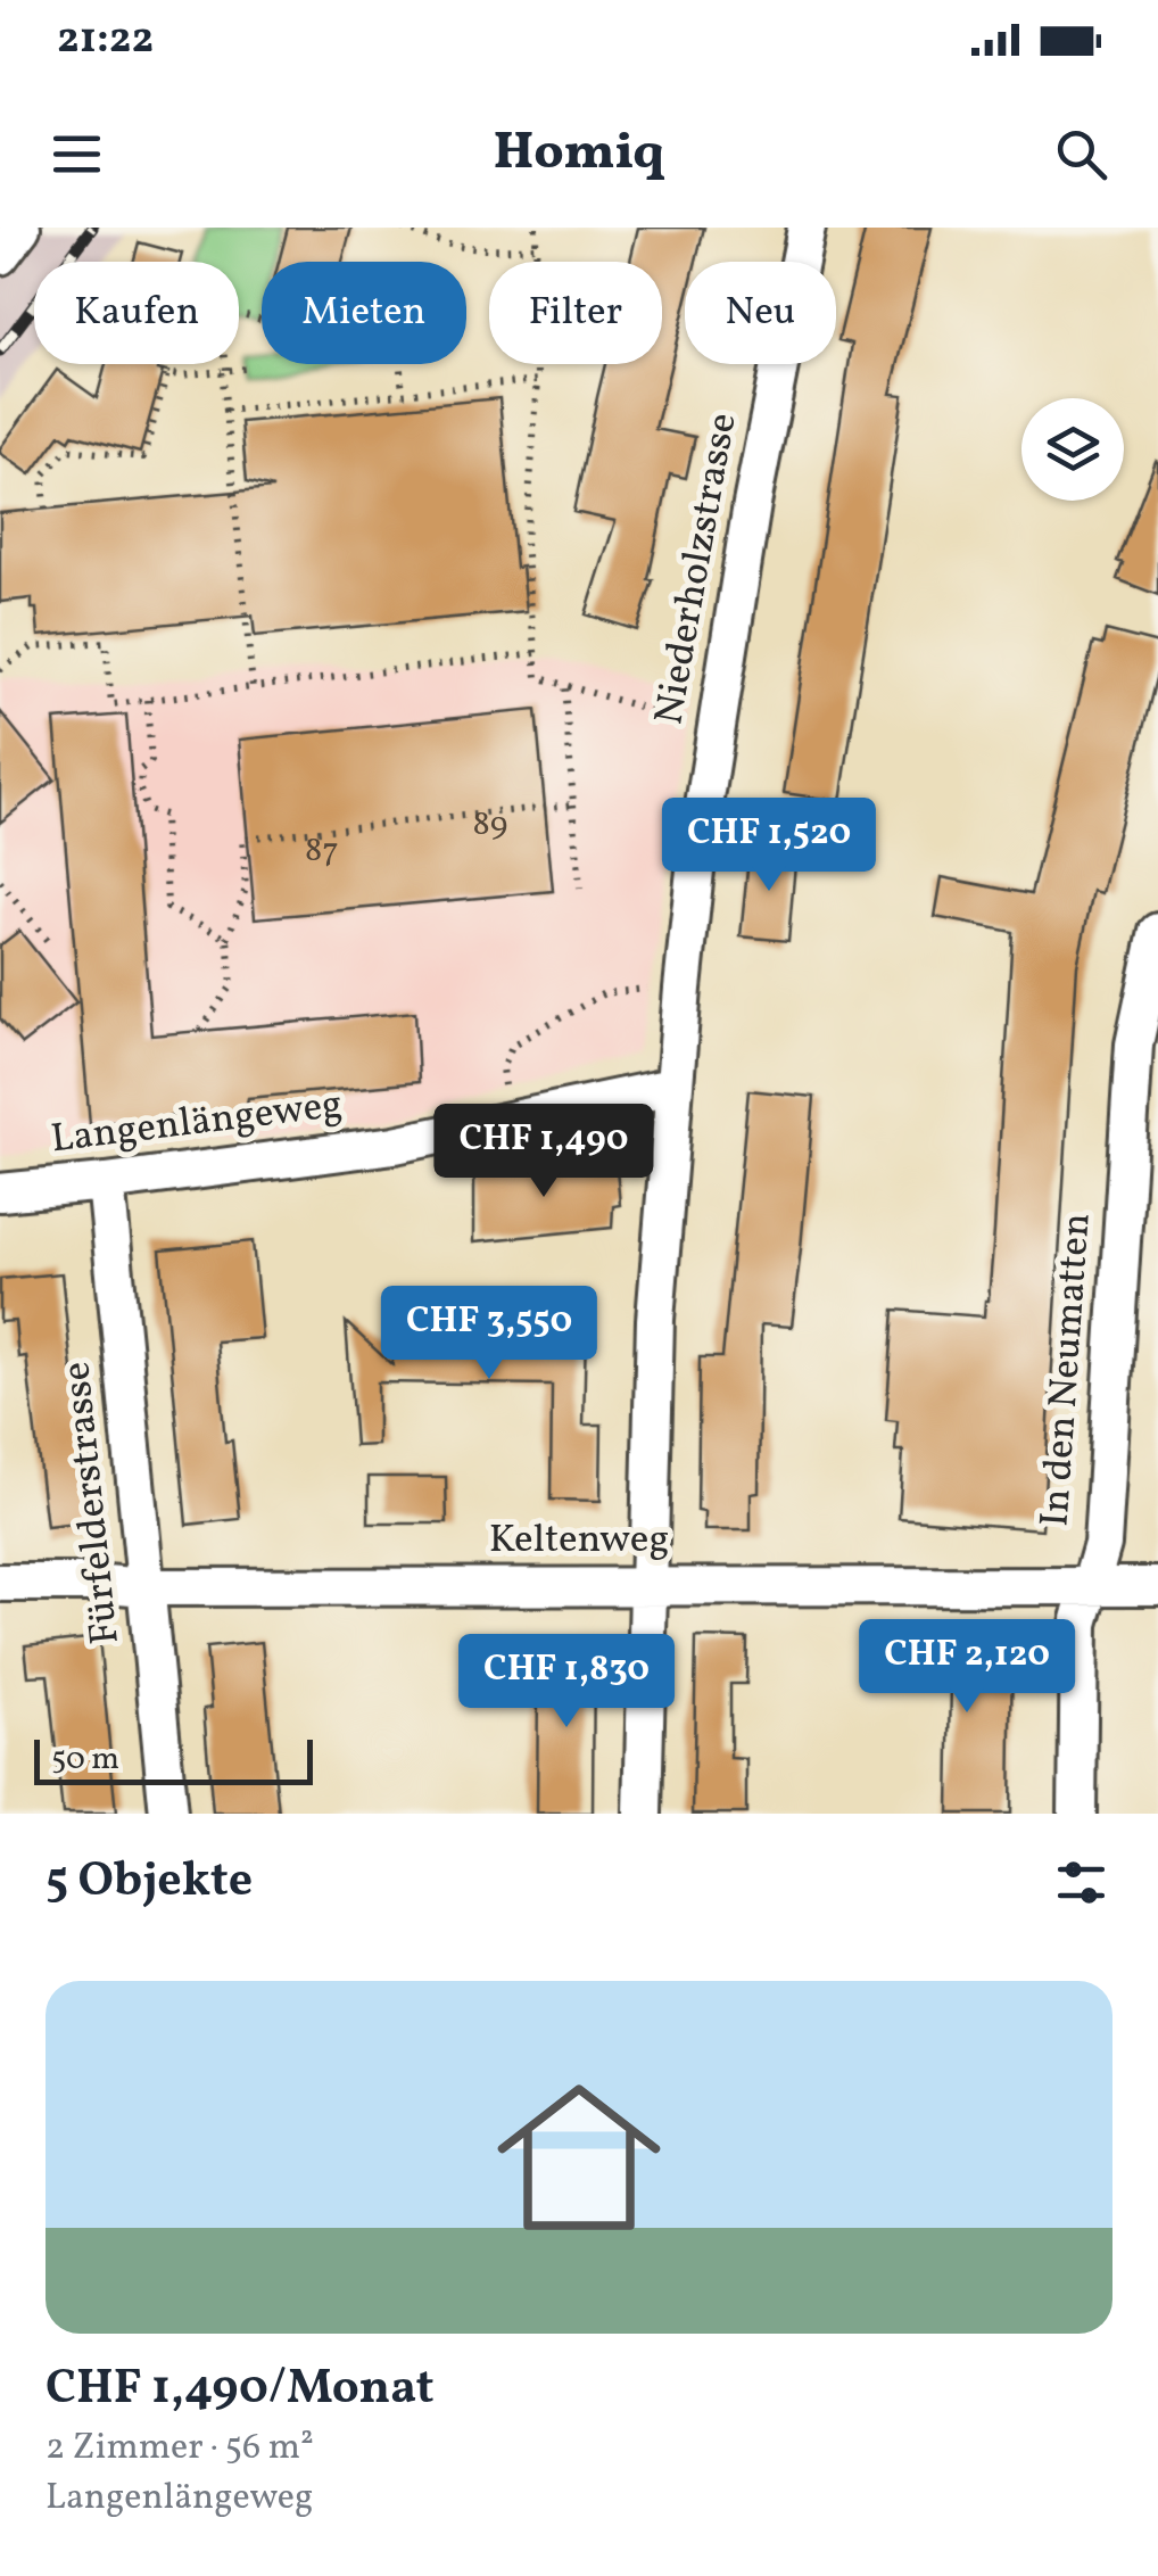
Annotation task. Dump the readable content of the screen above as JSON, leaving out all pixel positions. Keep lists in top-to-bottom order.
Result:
{
  "streets": {
    "street": [
      "Niederholzstrasse",
      "Langenlängeweg",
      "In den Neumatten",
      "Fürfelderstrasse",
      "Keltenweg"
    ]
  },
  "crossings": [
    ["Niederholzstrasse", "Langenlängeweg"],
    ["Niederholzstrasse", "Keltenweg"],
    ["Langenlängeweg", "Fürfelderstrasse"],
    ["In den Neumatten", "Keltenweg"],
    ["Fürfelderstrasse", "Keltenweg"]
  ],
  "house_numbers": ["89", "87"],
  "scale_bar": "50 m",
  "page": {
    "status": "21:22",
    "header": "Homiq",
    "chip": [
      "Kaufen",
      "Mieten",
      "Filter",
      "Neu"
    ],
    "price": [
      "CHF 1,520",
      "CHF 1,490",
      "CHF 3,550",
      "CHF 2,120",
      "CHF 1,830"
    ],
    "scale": "50 m",
    "heading": "5 Objekte",
    "list": [
      {
        "name": "CHF 1,490/Monat",
        "note": "2 Zimmer · 56 m² · Langenlängeweg"
      }
    ]
  }
}
